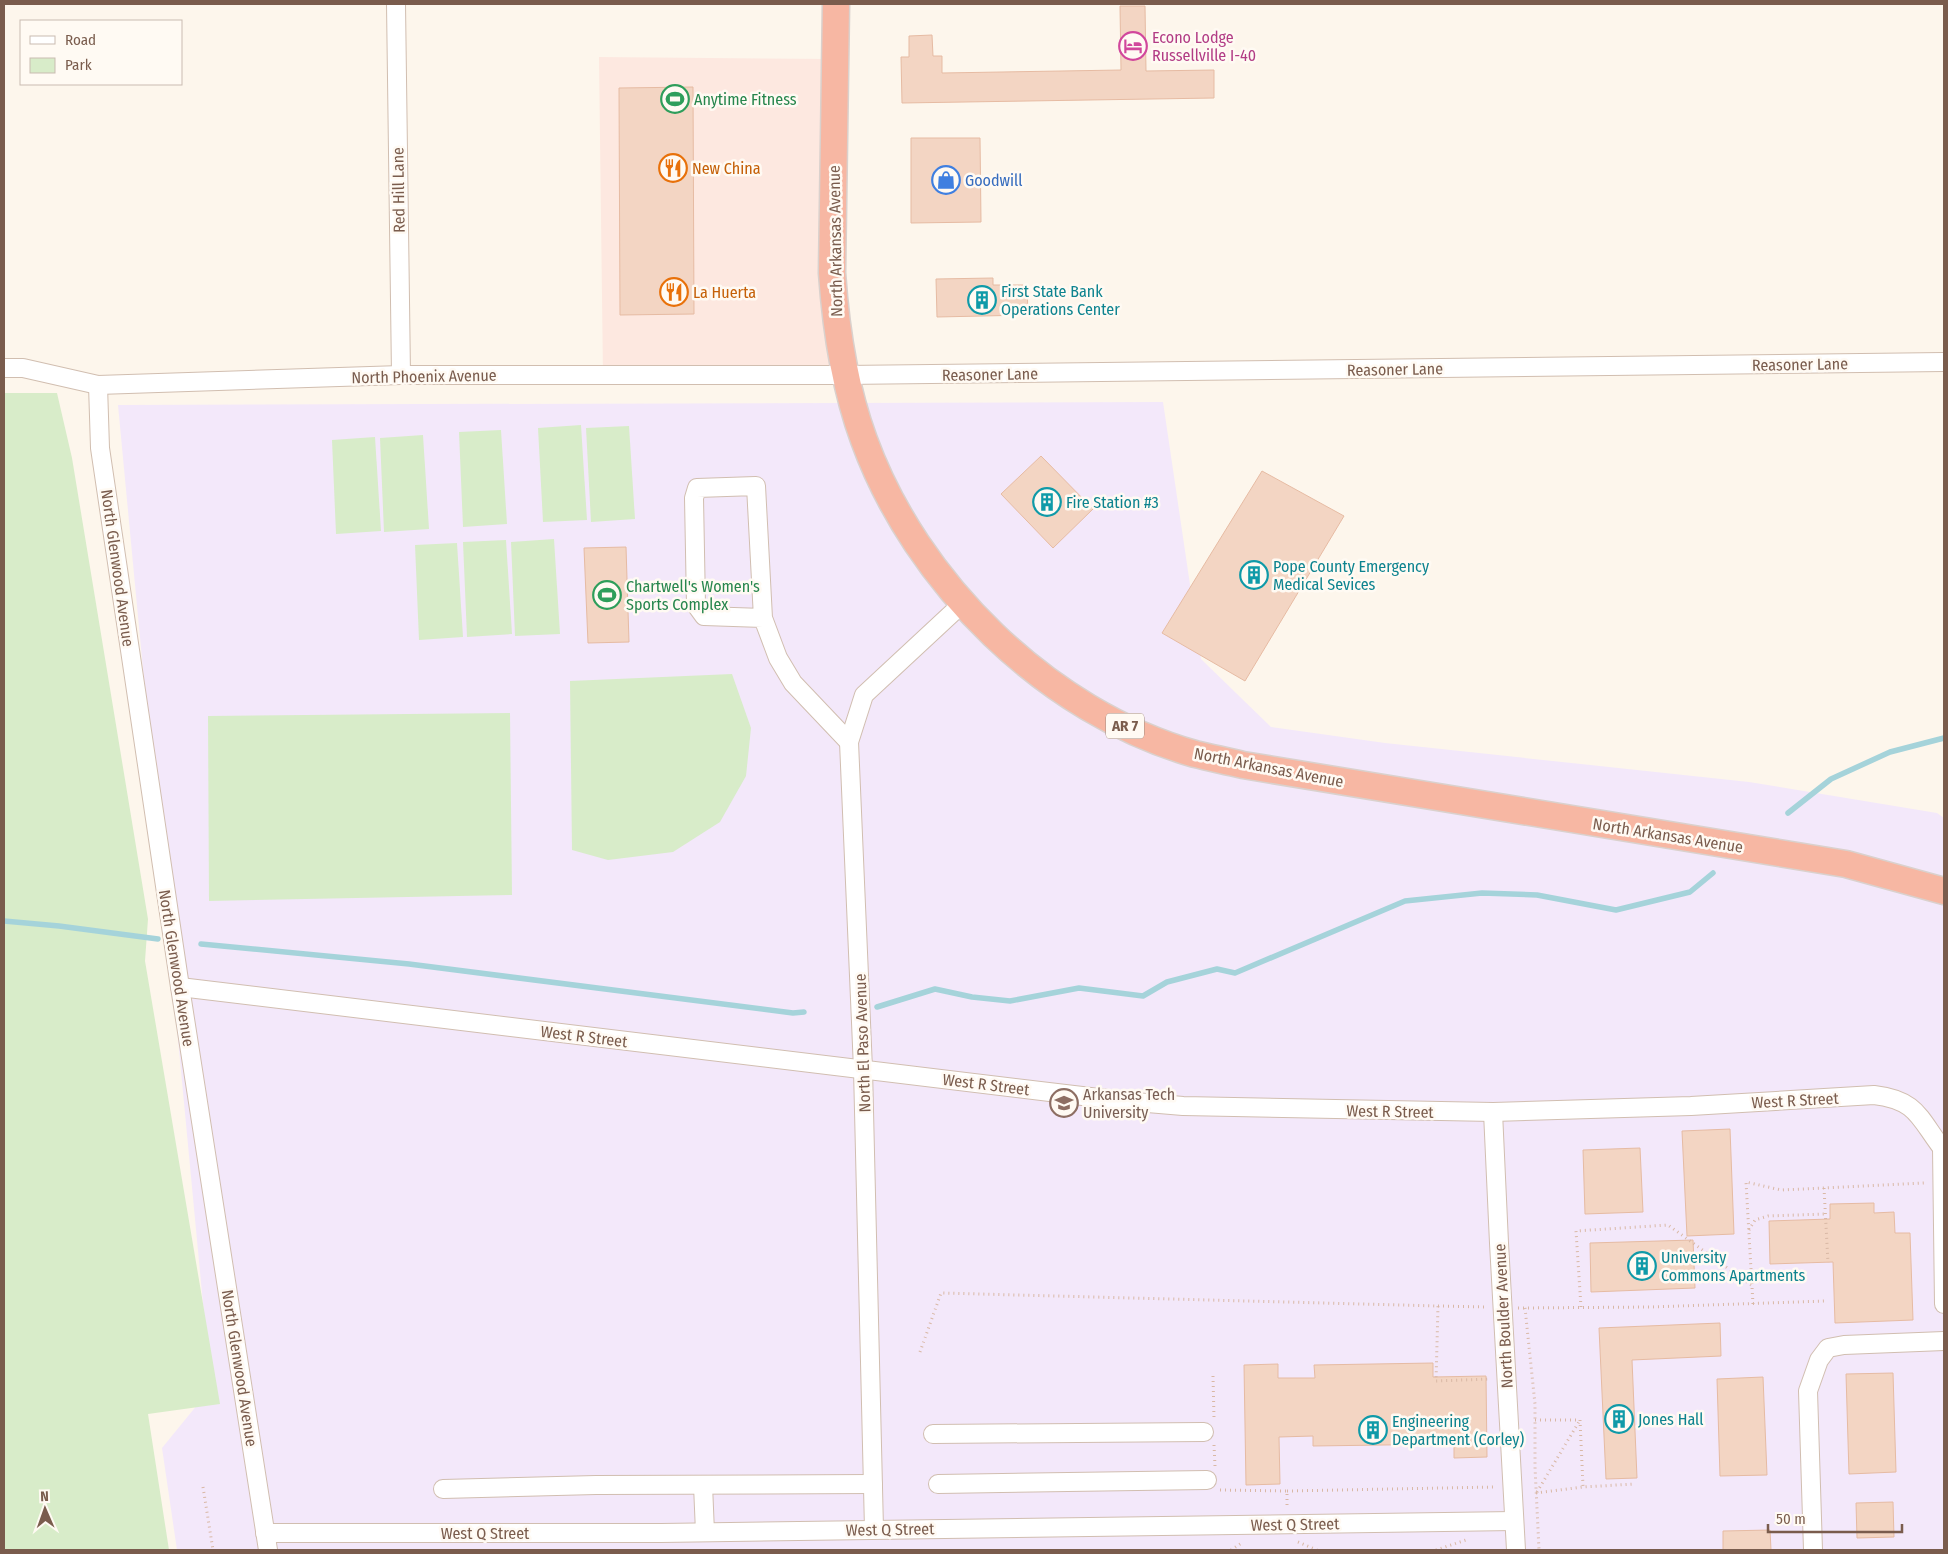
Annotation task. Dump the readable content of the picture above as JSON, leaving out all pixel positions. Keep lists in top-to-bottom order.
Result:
{
  "streets": {
    "highway": ["North Arkansas Avenue", "AR 7"],
    "street": [
      "Red Hill Lane",
      "Reasoner Lane",
      "North Phoenix Avenue",
      "North Glenwood Avenue",
      "West R Street",
      "North El Paso Avenue",
      "North Boulder Avenue",
      "West Q Street"
    ]
  },
  "crossings": [
    ["Red Hill Lane", "North Phoenix Avenue"],
    ["North Arkansas Avenue", "Reasoner Lane"],
    ["North Arkansas Avenue", "North Phoenix Avenue"],
    ["North Arkansas Avenue", "North El Paso Avenue"],
    ["Reasoner Lane", "North Phoenix Avenue"],
    ["North Phoenix Avenue", "North Glenwood Avenue"],
    ["North Glenwood Avenue", "West R Street"],
    ["North Glenwood Avenue", "West Q Street"],
    ["West R Street", "North El Paso Avenue"],
    ["West R Street", "North Boulder Avenue"],
    ["North El Paso Avenue", "West Q Street"],
    ["North Boulder Avenue", "West Q Street"]
  ],
  "places": {
    "hotel": ["Econo Lodge Russellville I-40"],
    "sports": ["Anytime Fitness", "Chartwell's Women's Sports Complex"],
    "restaurant": ["New China", "La Huerta"],
    "shop": ["Goodwill"],
    "building": [
      "First State Bank Operations Center",
      "Fire Station #3",
      "Pope County Emergency Medical Sevices",
      "University Commons Apartments",
      "Jones Hall",
      "Engineering Department (Corley)"
    ],
    "school or university": ["Arkansas Tech University"]
  },
  "legend": ["Road", "Park"],
  "scale_bar": "50 m",
  "north": "top"
}
